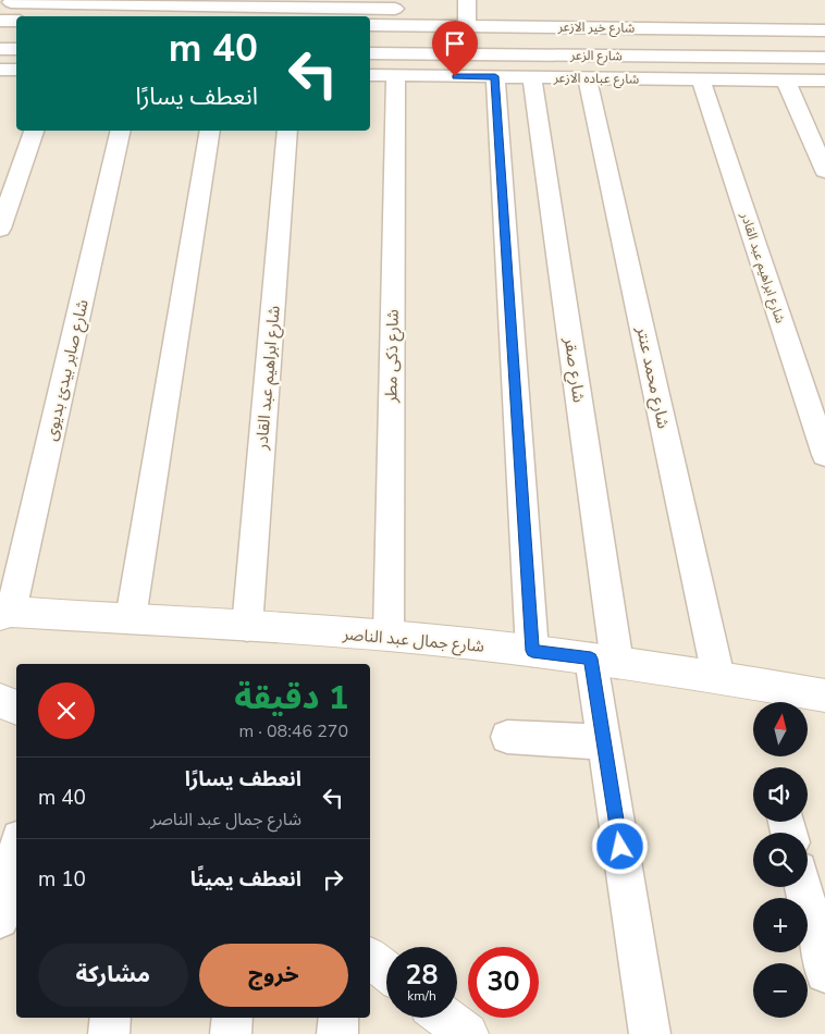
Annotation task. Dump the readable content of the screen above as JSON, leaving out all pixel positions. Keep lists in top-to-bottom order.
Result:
{
  "streets": {
    "street": [
      "شارع خير الازعر",
      "شارع الزعر",
      "شارع عباده الازعر",
      "شارع ابراهيم عبد القادر",
      "شارع ذكى مطر",
      "شارع صابر بيدئ بديوى",
      "شارع صقر",
      "شارع محمد عنتر",
      "شارع جمال عبد الناصر"
    ]
  },
  "crossings": [
    ["شارع عباده الازعر", "شارع ابراهيم عبد القادر"],
    ["شارع عباده الازعر", "شارع ذكى مطر"],
    ["شارع عباده الازعر", "شارع صقر"],
    ["شارع عباده الازعر", "شارع محمد عنتر"],
    ["شارع ابراهيم عبد القادر", "شارع جمال عبد الناصر"],
    ["شارع ذكى مطر", "شارع جمال عبد الناصر"],
    ["شارع صابر بيدئ بديوى", "شارع جمال عبد الناصر"],
    ["شارع صقر", "شارع جمال عبد الناصر"],
    ["شارع محمد عنتر", "شارع جمال عبد الناصر"]
  ],
  "north": "top",
  "page": {
    "turn": ["40 m", "انعطف يسارًا"],
    "heading": ["1 دقيقة", "270 m · 08:46"],
    "map_buttons": ["+", "−"],
    "list": [
      {
        "name": "انعطف يسارًا",
        "note": "شارع جمال عبد الناصر",
        "value": "40 m"
      },
      {
        "name": "انعطف يمينًا",
        "value": "10 m"
      }
    ],
    "buttons": ["خروج", "مشاركة"],
    "speed": "28 km/h",
    "limit": "30"
  }
}
